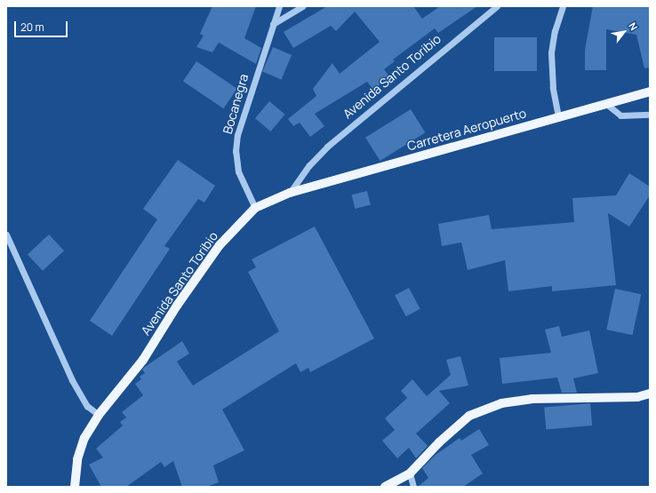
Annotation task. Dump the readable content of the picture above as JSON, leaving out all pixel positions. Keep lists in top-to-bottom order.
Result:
{
  "streets": {
    "main road": ["Avenida Santo Toribio", "Carretera Aeropuerto"],
    "street": ["Bocanegra"]
  },
  "crossings": [
    ["Avenida Santo Toribio", "Bocanegra"],
    ["Avenida Santo Toribio", "Carretera Aeropuerto"]
  ],
  "scale_bar": "20 m",
  "north": "top right"
}
